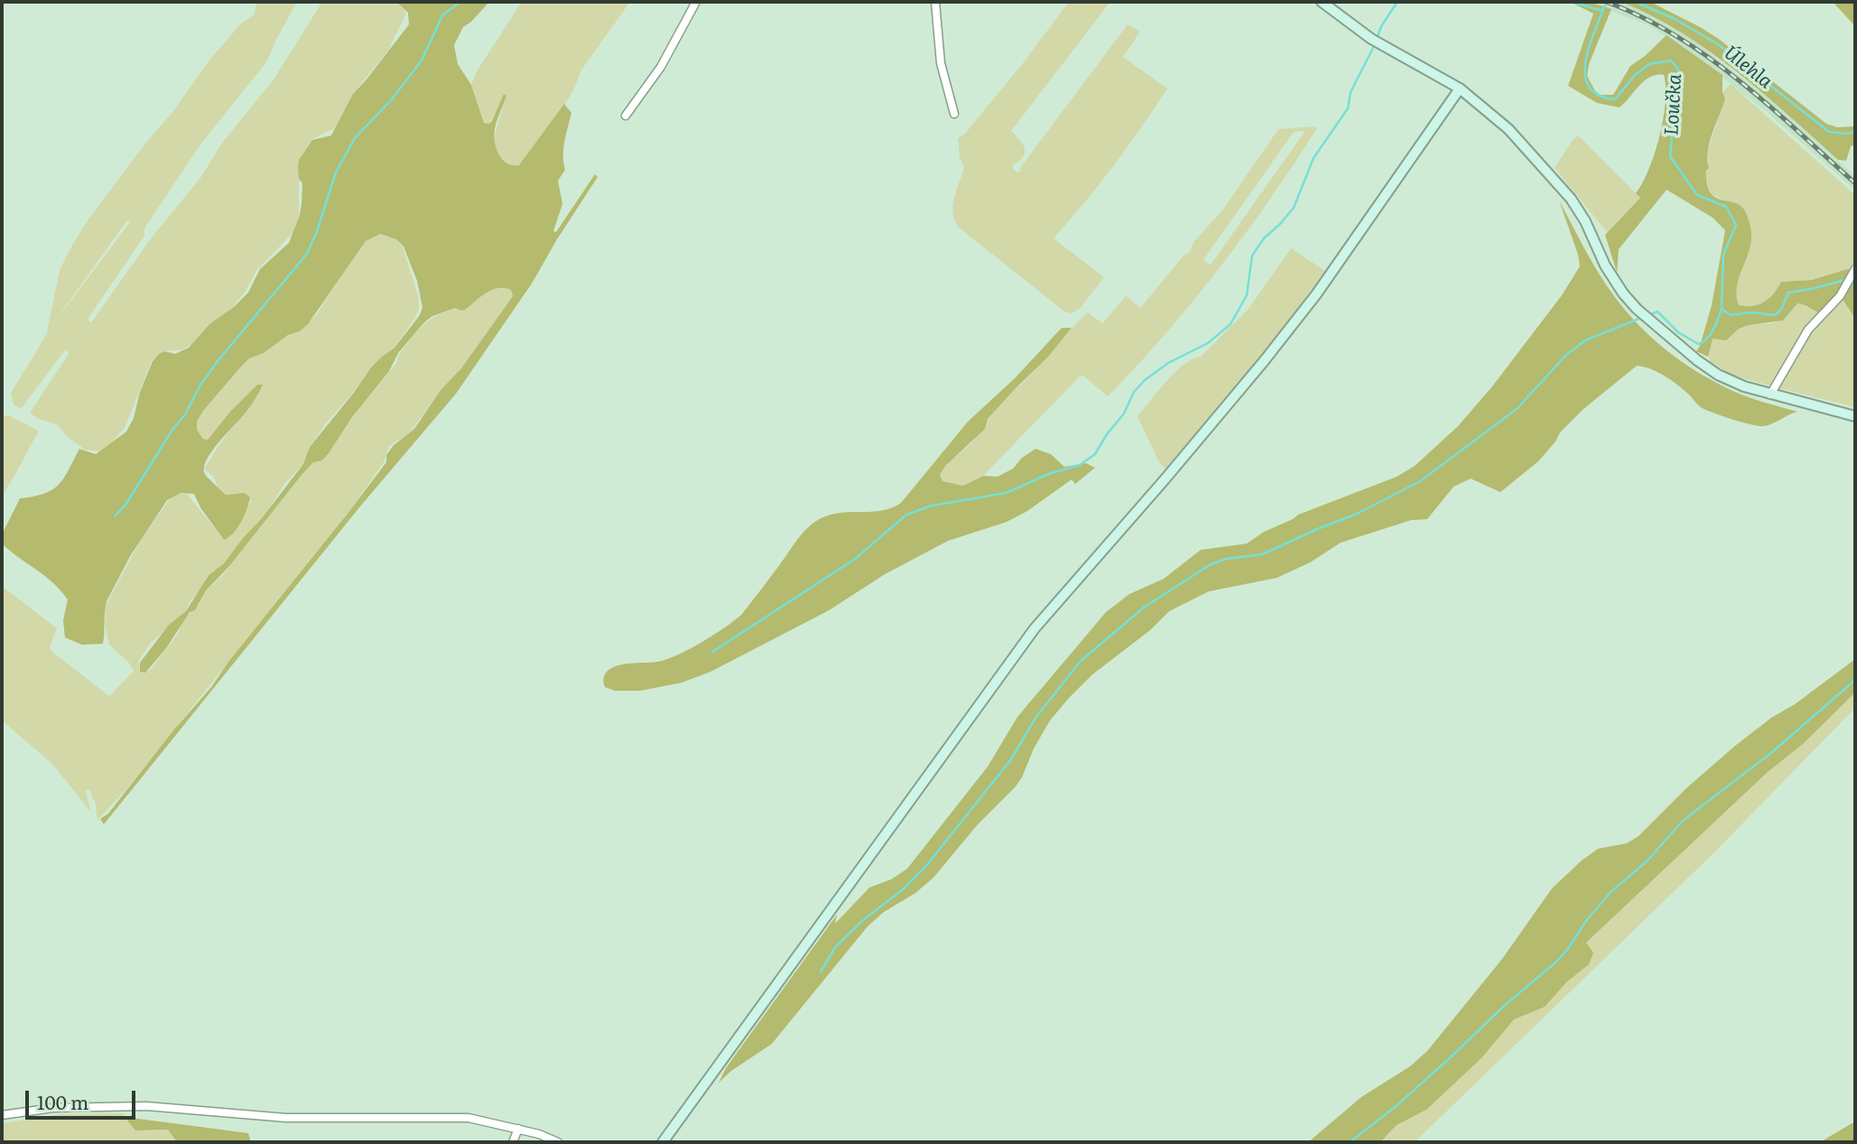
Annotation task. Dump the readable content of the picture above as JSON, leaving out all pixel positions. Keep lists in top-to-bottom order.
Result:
{
  "water": ["Úlehla", "Loučka"],
  "scale_bar": "100 m"
}
